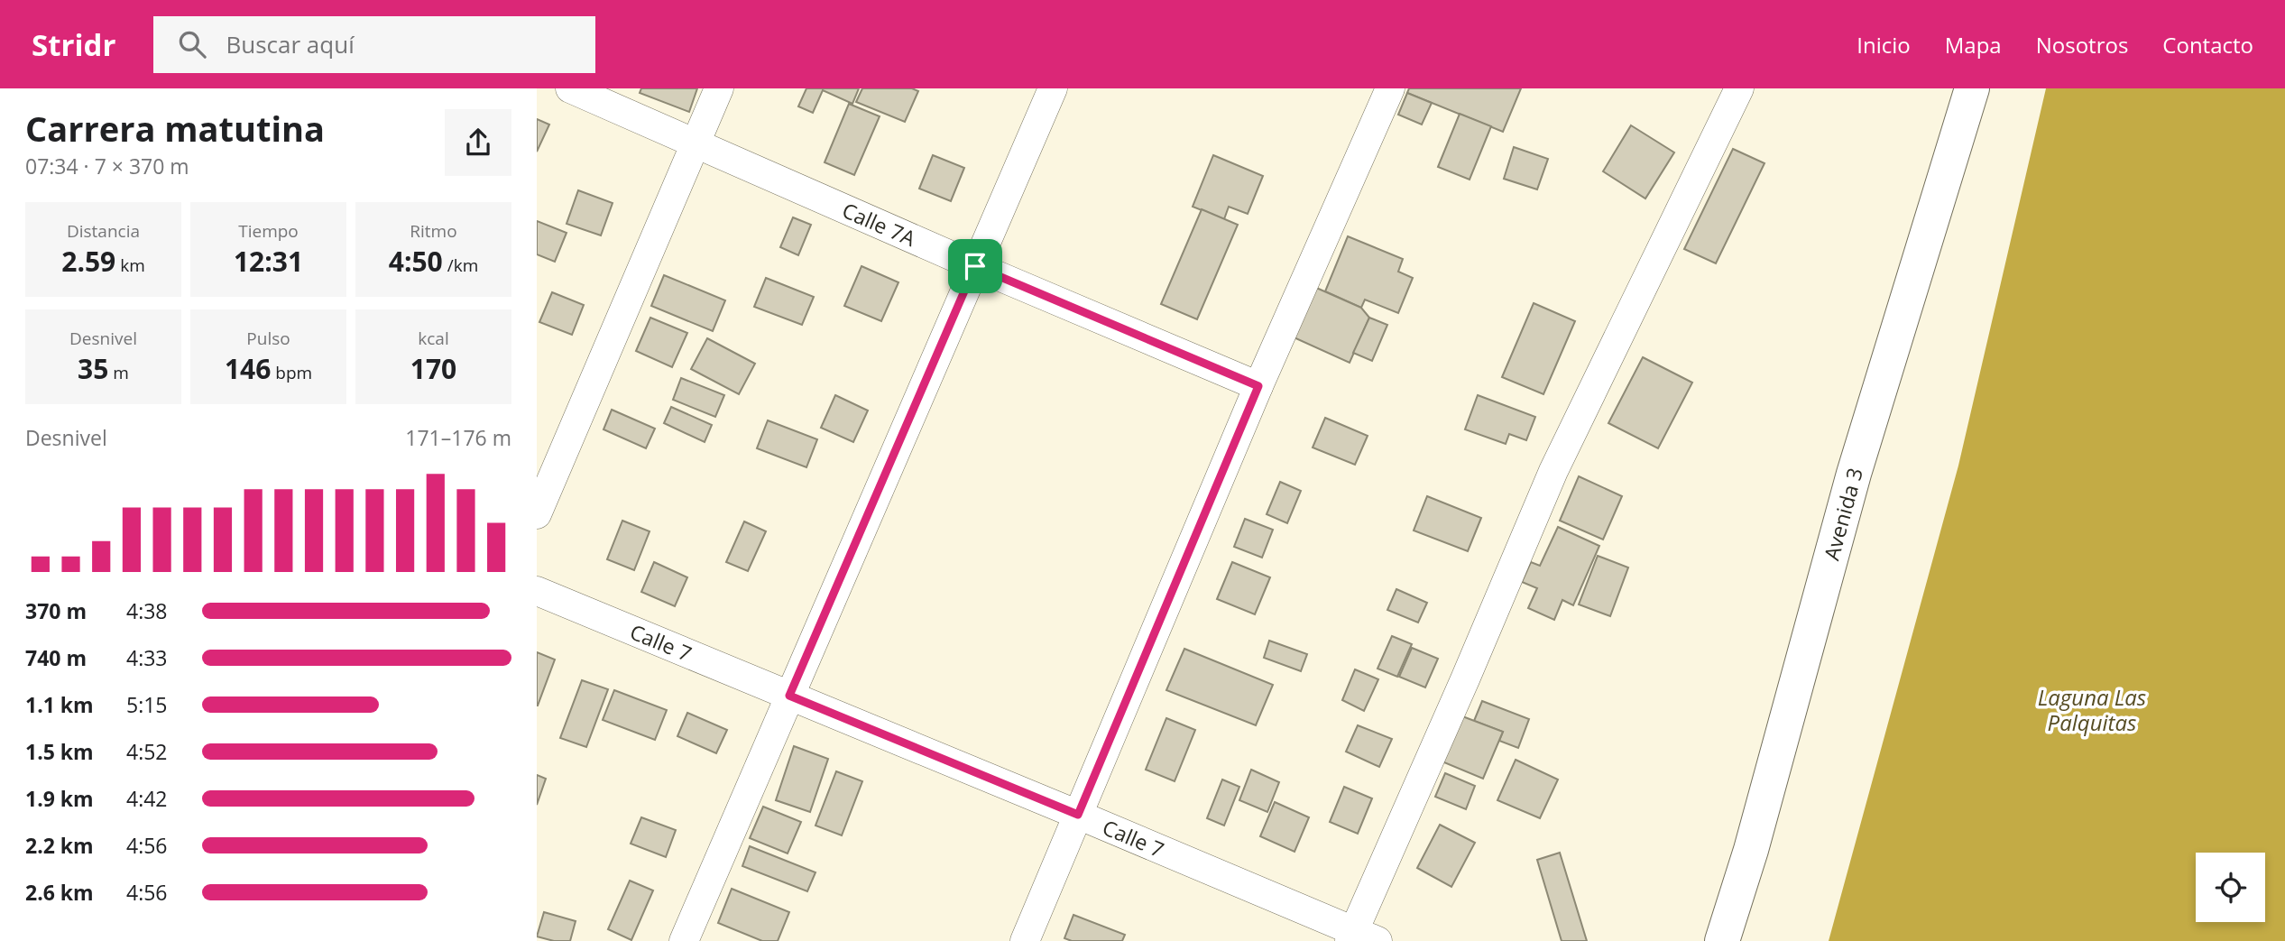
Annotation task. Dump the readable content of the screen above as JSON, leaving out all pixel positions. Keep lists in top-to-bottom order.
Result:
{
  "streets": {
    "main road": ["Avenida 3"],
    "street": ["Calle 7A", "Calle 7"]
  },
  "water": ["Laguna Las Palquitas"],
  "page": {
    "header": "Stridr",
    "search": "Buscar aquí",
    "nav": [
      "Inicio",
      "Mapa",
      "Nosotros",
      "Contacto"
    ],
    "heading": ["Carrera matutina", "07:34 · 7 × 370 m"],
    "stats": [
      ["Distancia", "2.59 km"],
      ["Tiempo", "12:31"],
      ["Ritmo", "4:50 /km"],
      ["Desnivel", "35 m"],
      ["Pulso", "146 bpm"],
      ["kcal", "170"]
    ],
    "chart": ["Desnivel", "171–176 m"],
    "list": [
      {
        "name": "370 m",
        "note": "4:38"
      },
      {
        "name": "740 m",
        "note": "4:33"
      },
      {
        "name": "1.1 km",
        "note": "5:15"
      },
      {
        "name": "1.5 km",
        "note": "4:52"
      },
      {
        "name": "1.9 km",
        "note": "4:42"
      },
      {
        "name": "2.2 km",
        "note": "4:56"
      },
      {
        "name": "2.6 km",
        "note": "4:56"
      }
    ]
  }
}
